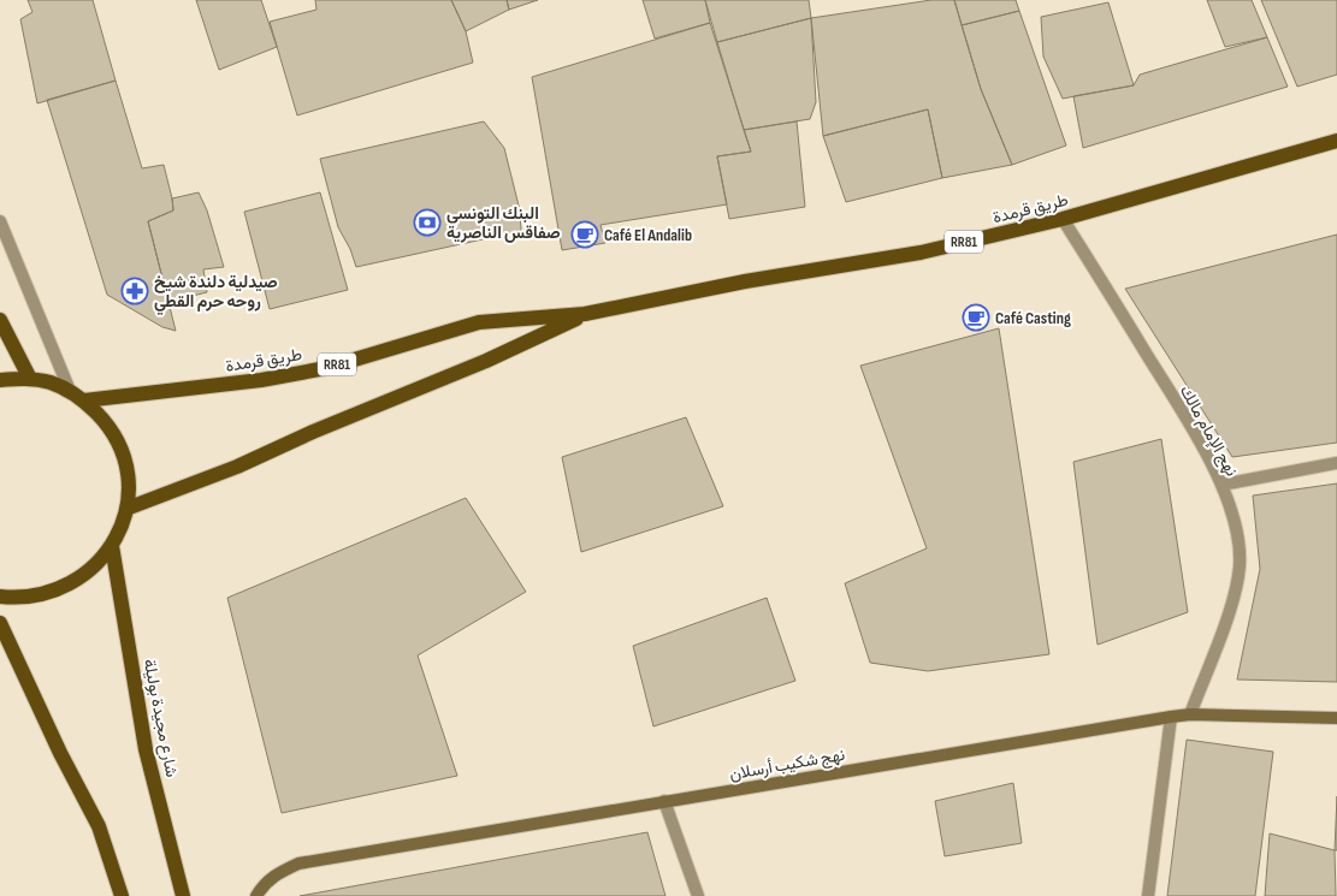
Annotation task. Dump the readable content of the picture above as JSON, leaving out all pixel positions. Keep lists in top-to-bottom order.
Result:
{
  "streets": {
    "main road": ["طريق قرمدة", "RR81", "شارع مجيدة بوليلة"],
    "street": ["نهج الإمام مالك", "نهج شكيب أرسلان"]
  },
  "crossings": [
    ["طريق قرمدة", "نهج الإمام مالك"],
    ["نهج الإمام مالك", "نهج شكيب أرسلان"]
  ],
  "places": {
    "bank": ["البنك التونسي صفاقس الناصرية"],
    "cafe": ["Café El Andalib", "Café Casting"],
    "pharmacy": ["صيدلية دلندة شيخ روحه حرم القطي"]
  }
}
